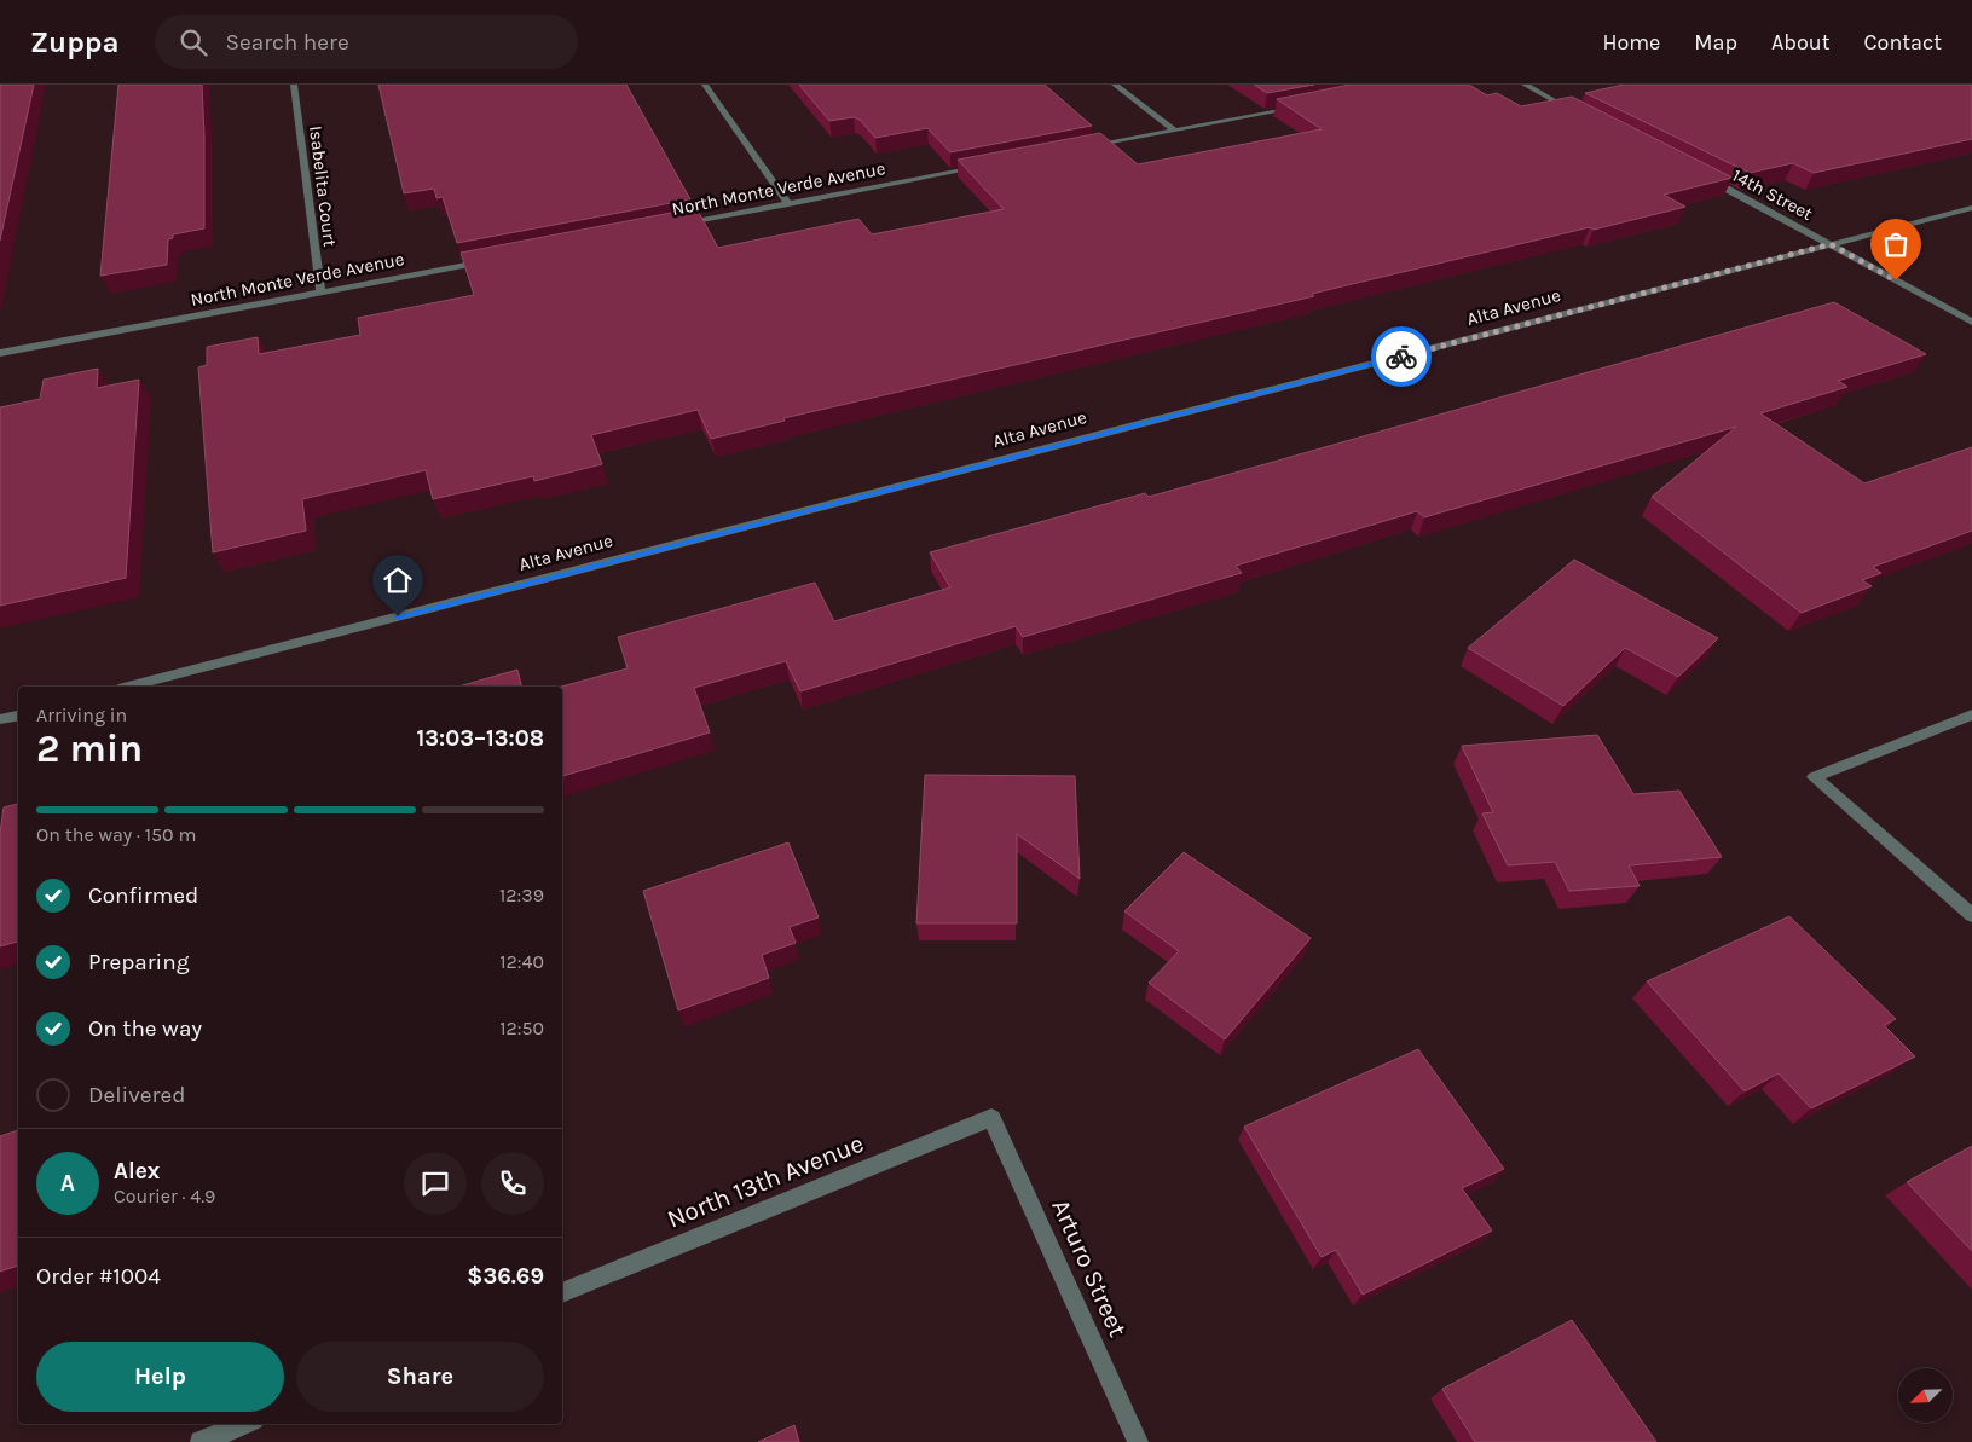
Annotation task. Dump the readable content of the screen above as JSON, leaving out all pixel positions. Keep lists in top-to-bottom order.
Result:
{
  "streets": {
    "street": [
      "Isabelita Court",
      "North Monte Verde Avenue",
      "14th Street",
      "Alta Avenue",
      "North 13th Avenue",
      "Arturo Street"
    ]
  },
  "crossings": [
    ["Isabelita Court", "North Monte Verde Avenue"],
    ["14th Street", "Alta Avenue"],
    ["North 13th Avenue", "Arturo Street"]
  ],
  "north": "bottom left",
  "page": {
    "header": "Zuppa",
    "search": "Search here",
    "nav": [
      "Home",
      "Map",
      "About",
      "Contact"
    ],
    "heading": ["2 min", "Arriving in", "13:03–13:08"],
    "panel": [
      "Alex",
      "Courier · 4.9",
      "Order #1004",
      "$36.69"
    ],
    "bar": "On the way · 150 m",
    "list": [
      ["Confirmed", "12:39"],
      ["Preparing", "12:40"],
      ["On the way", "12:50"],
      "Delivered"
    ],
    "round": "A",
    "buttons": ["Help", "Share"]
  }
}
